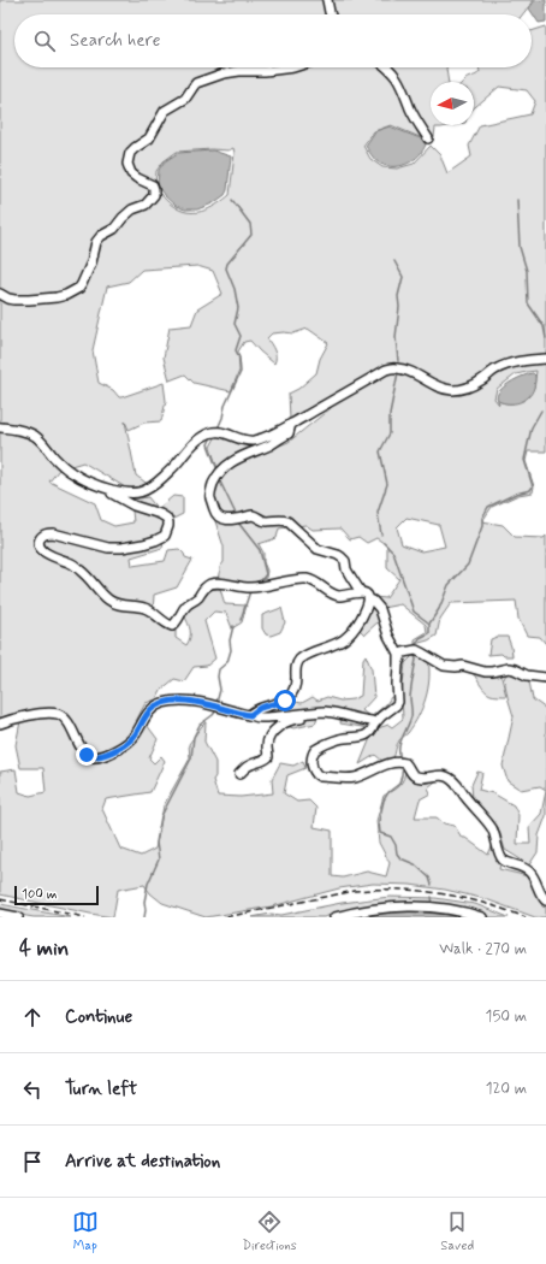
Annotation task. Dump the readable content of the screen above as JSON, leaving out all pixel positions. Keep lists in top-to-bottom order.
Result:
{
  "scale_bar": "100 m",
  "north": "left",
  "page": {
    "search": "Search here",
    "scale": "100 m",
    "heading": ["4 min", "Walk · 270 m"],
    "list": [
      ["Continue", "150 m"],
      ["Turn left", "120 m"],
      "Arrive at destination"
    ],
    "nav": ["Map", "Directions", "Saved"]
  }
}
